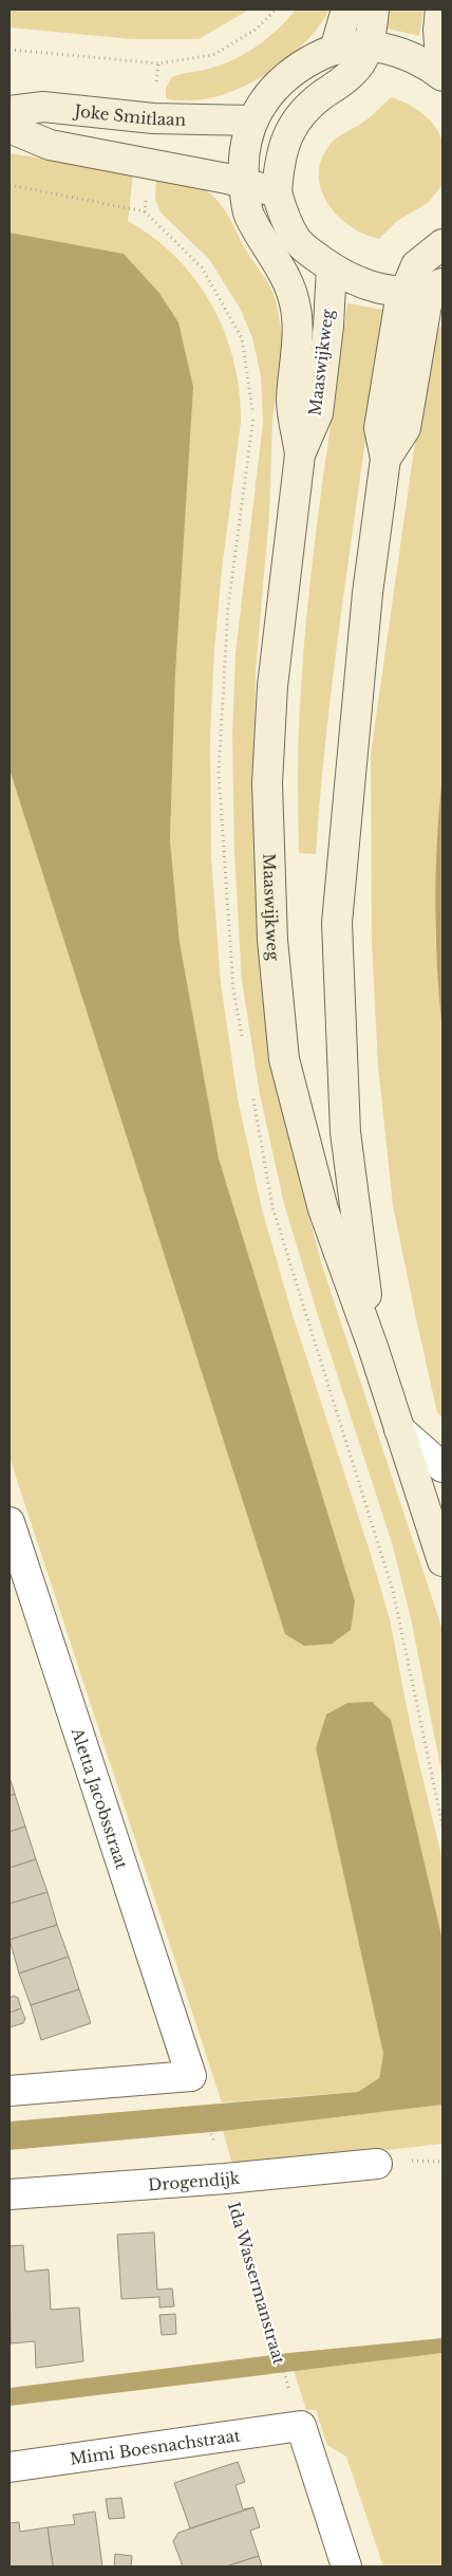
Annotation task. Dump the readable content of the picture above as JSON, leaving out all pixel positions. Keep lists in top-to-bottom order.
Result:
{
  "streets": {
    "street": [
      "Joke Smitlaan",
      "Maaswijkweg",
      "Aletta Jacobsstraat",
      "Drogendijk",
      "Mimi Boesnachstraat"
    ],
    "path": ["Ida Wassermanstraat"]
  },
  "crossings": [
    ["Joke Smitlaan", "Maaswijkweg"],
    ["Drogendijk", "Ida Wassermanstraat"]
  ]
}
